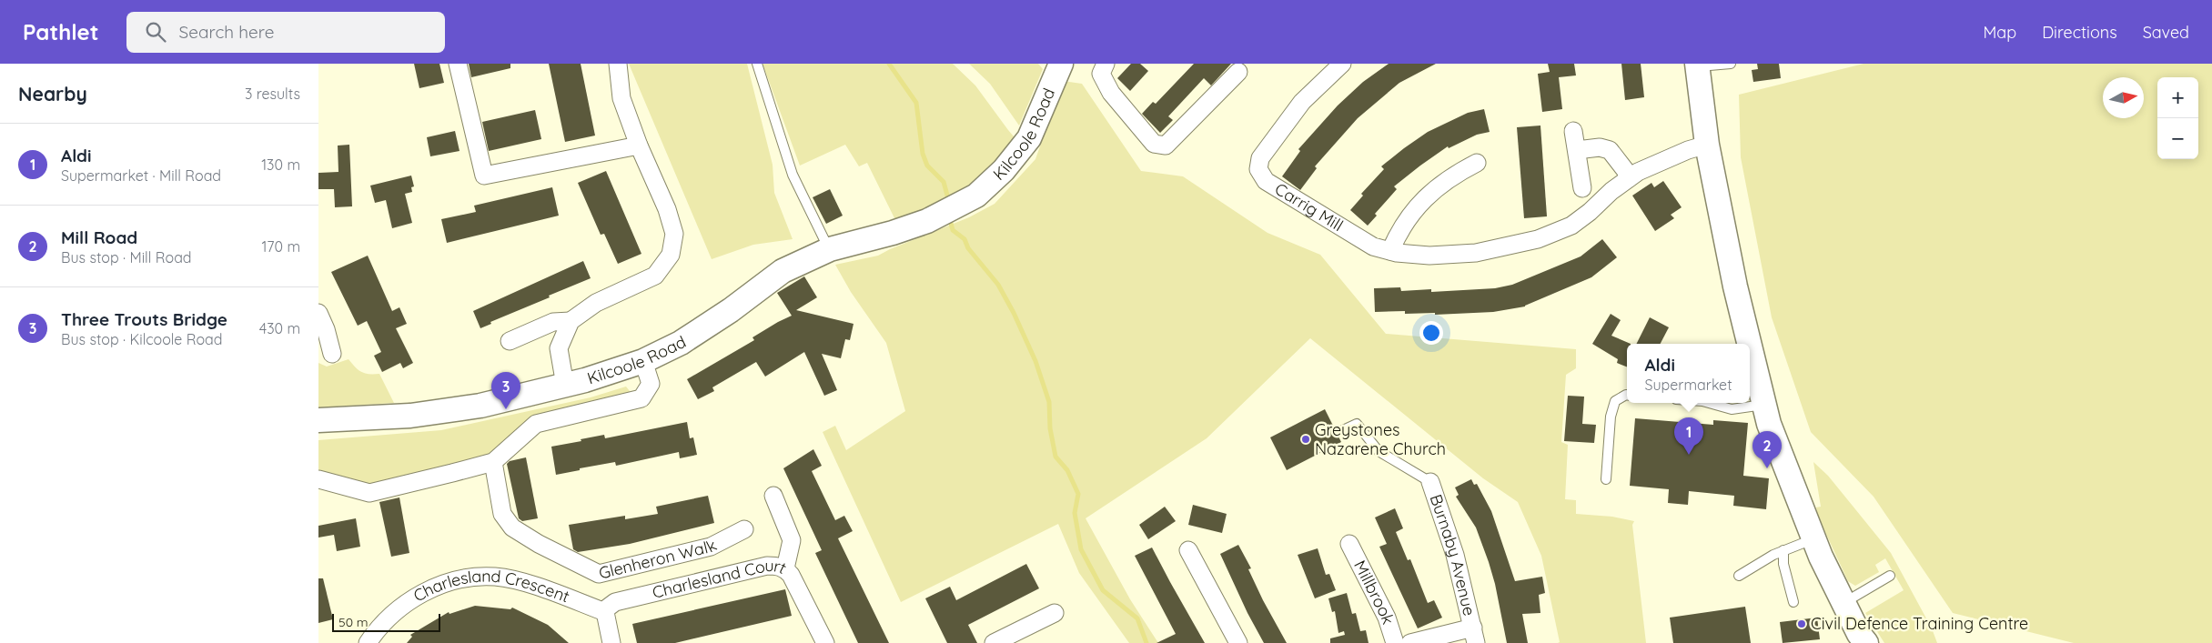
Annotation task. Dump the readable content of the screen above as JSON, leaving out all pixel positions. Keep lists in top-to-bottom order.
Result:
{
  "streets": {
    "main road": ["Kilcoole Road"],
    "street": [
      "Carrig Mill",
      "Glenheron Walk",
      "Burnaby Avenue",
      "Charlesland Court",
      "Millbrook",
      "Charlesland Crescent"
    ]
  },
  "crossings": [
    ["Charlesland Court", "Charlesland Crescent"]
  ],
  "places": ["Greystones Nazarene Church", "Civil Defence Training Centre"],
  "scale_bar": "50 m",
  "north": "right",
  "page": {
    "header": "Pathlet",
    "search": "Search here",
    "nav": ["Map", "Directions", "Saved"],
    "heading": ["Nearby", "3 results"],
    "map_buttons": ["+", "−"],
    "list": [
      {
        "mark": "1",
        "name": "Aldi",
        "note": "Supermarket · Mill Road",
        "value": "130 m"
      },
      {
        "mark": "2",
        "name": "Mill Road",
        "note": "Bus stop · Mill Road",
        "value": "170 m"
      },
      {
        "mark": "3",
        "name": "Three Trouts Bridge",
        "note": "Bus stop · Kilcoole Road",
        "value": "430 m"
      }
    ],
    "popup": ["Aldi", "Supermarket"],
    "pins": ["3", "1", "2"],
    "scale": "50 m"
  }
}
